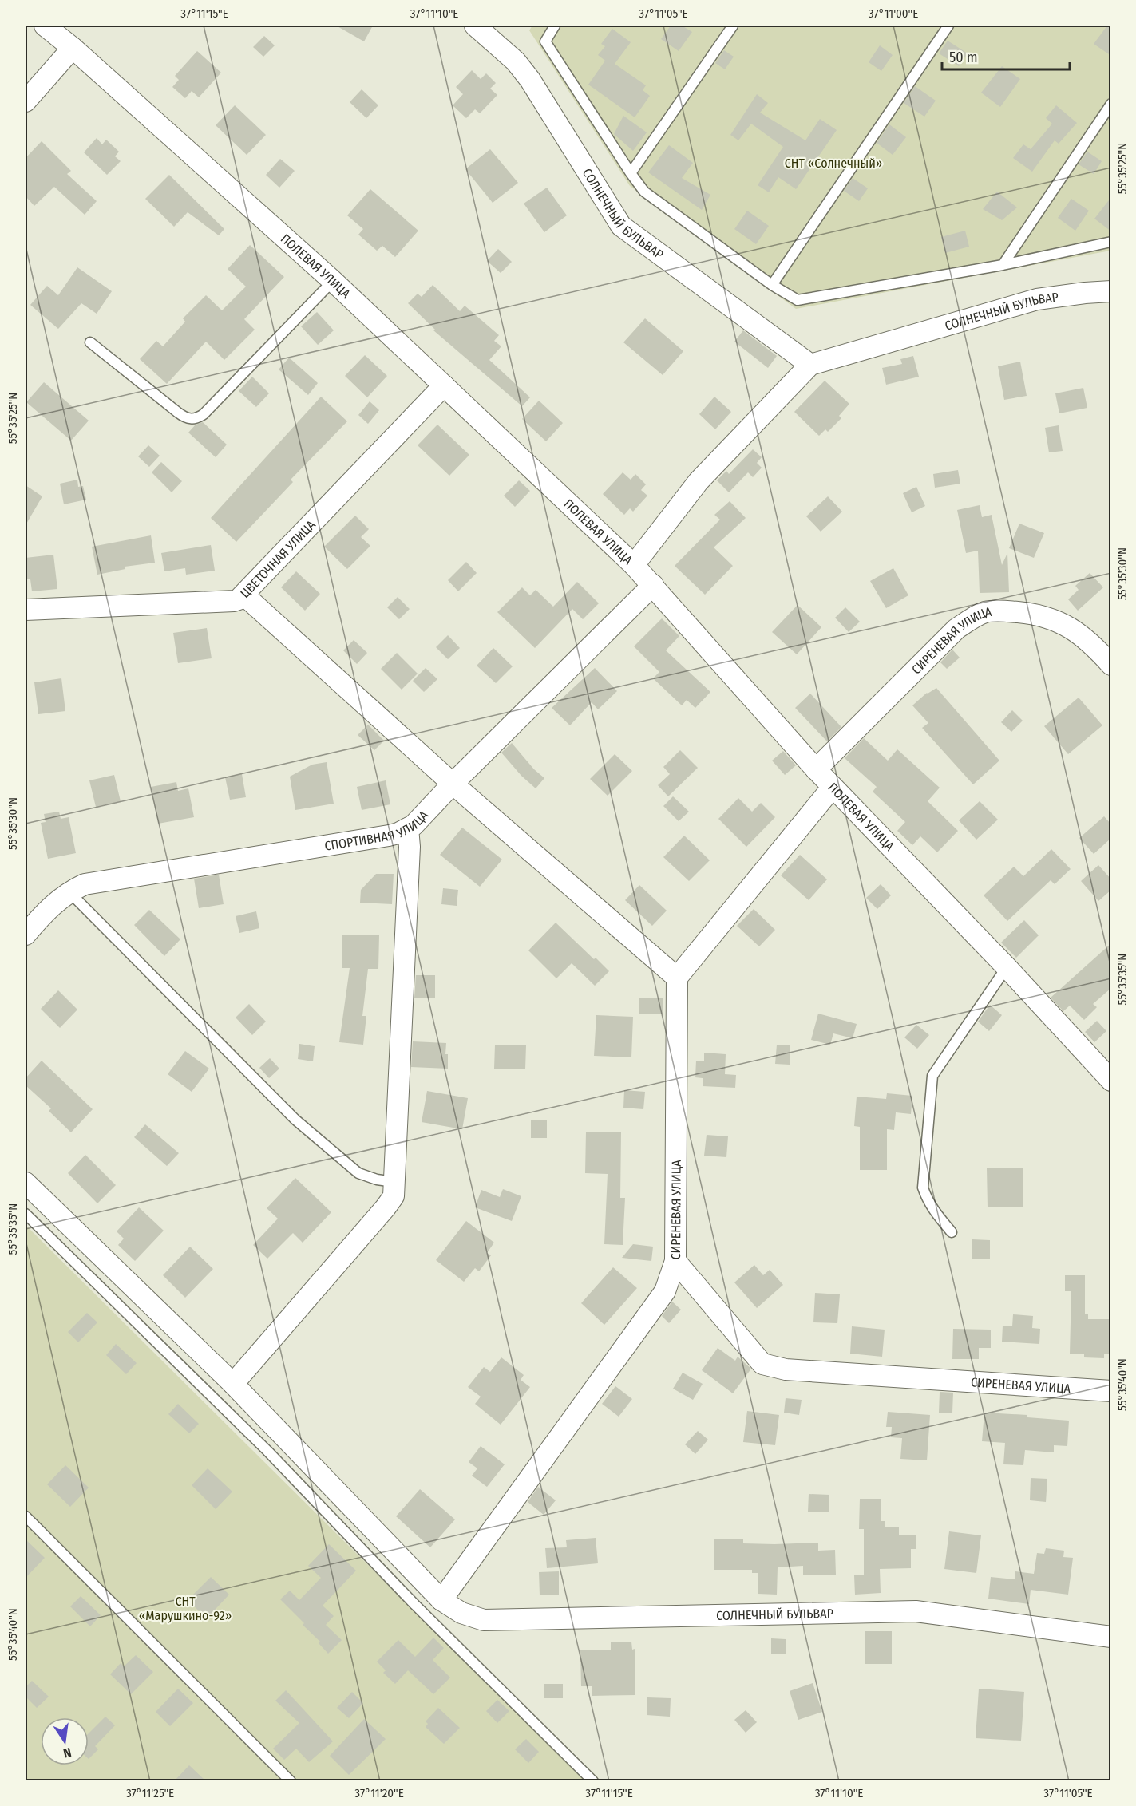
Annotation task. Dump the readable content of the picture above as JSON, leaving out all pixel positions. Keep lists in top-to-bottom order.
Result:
{
  "streets": {
    "street": [
      "СОЛНЕЧНЫЙ БУЛЬВАР",
      "ПОЛЕВАЯ УЛИЦА",
      "ЦВЕТОЧНАЯ УЛИЦА",
      "СИРЕНЕВАЯ УЛИЦА",
      "СПОРТИВНАЯ УЛИЦА"
    ]
  },
  "crossings": [
    ["СОЛНЕЧНЫЙ БУЛЬВАР", "ПОЛЕВАЯ УЛИЦА"],
    ["ПОЛЕВАЯ УЛИЦА", "ЦВЕТОЧНАЯ УЛИЦА"],
    ["ПОЛЕВАЯ УЛИЦА", "СИРЕНЕВАЯ УЛИЦА"],
    ["ПОЛЕВАЯ УЛИЦА", "СПОРТИВНАЯ УЛИЦА"]
  ],
  "parks": ["СНТ «Солнечный»", "СНТ «Марушкино-92»"],
  "scale_bar": "50 m",
  "north": "bottom",
  "coordinates": [
    "37°11'15\"E",
    "37°11'10\"E",
    "37°11'05\"E",
    "37°11'00\"E",
    "55°35'25\"N",
    "55°35'30\"N",
    "55°35'35\"N",
    "55°35'40\"N",
    "37°11'25\"E",
    "37°11'20\"E"
  ]
}
